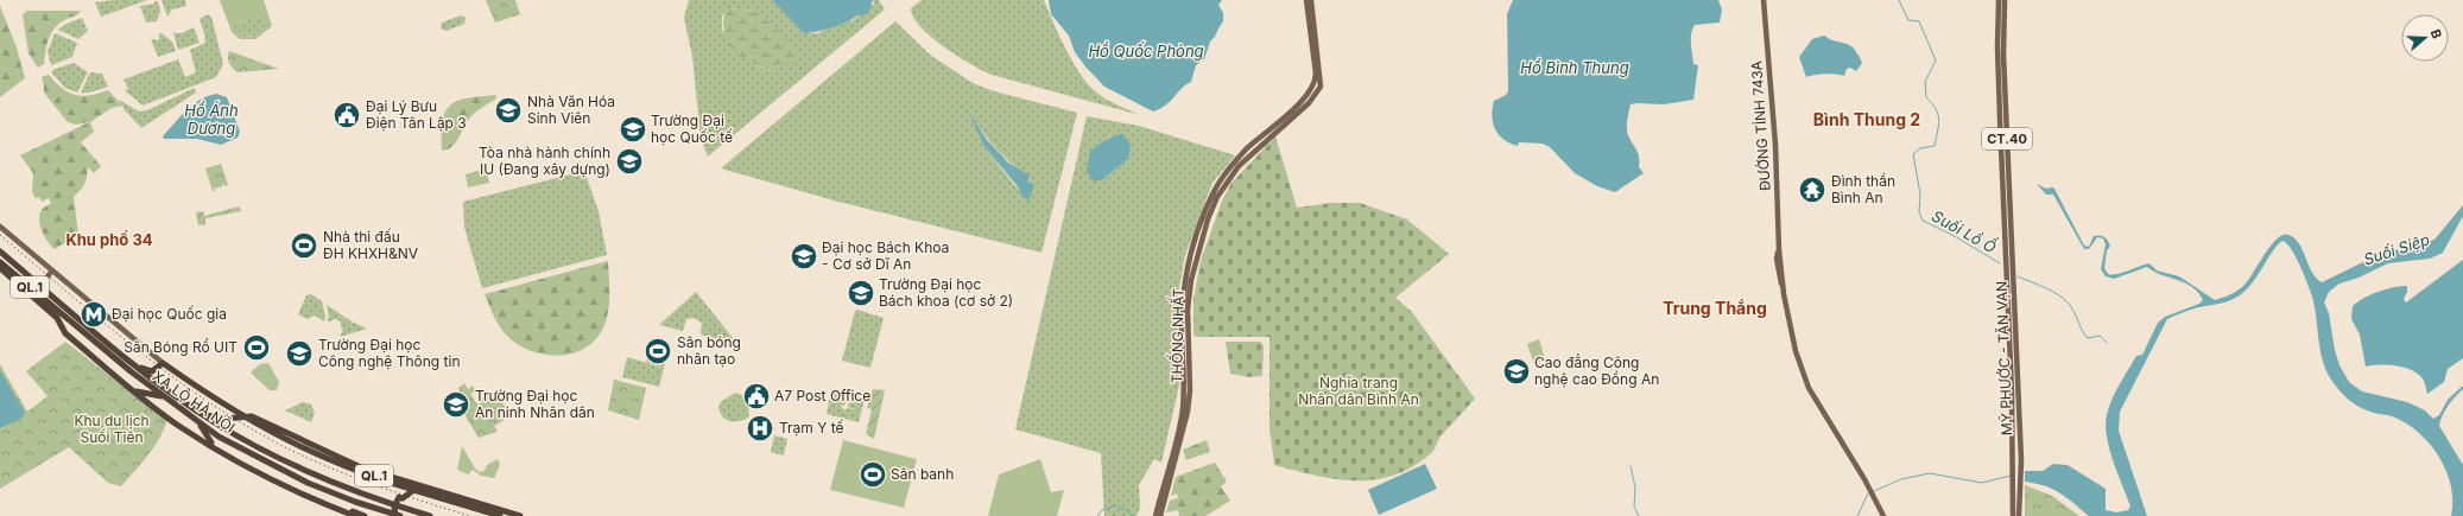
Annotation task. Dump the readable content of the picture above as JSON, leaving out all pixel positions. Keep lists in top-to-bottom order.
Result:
{
  "streets": {
    "highway": ["QL.1", "XA LỘ HÀ NỘI"],
    "main road": [
      "ĐƯỜNG TỈNH 743A",
      "CT.40",
      "THỐNG NHẤT",
      "MỸ PHƯỚC - TÂN VẠN"
    ]
  },
  "districts": ["Bình Thung 2", "Khu phố 34", "Trung Thắng"],
  "water": [
    "Hồ Quốc Phòng",
    "Hồ Bình Thung",
    "Hồ Ánh Dương",
    "Suối Lồ Ồ",
    "Suối Siệp"
  ],
  "parks": ["Nghĩa trang Nhân dân Bình An", "Khu du lịch Suối Tiên"],
  "places": {
    "school or university": [
      "Nhà Văn Hóa Sinh Viên",
      "Trường Đại học Quốc tế",
      "Tòa nhà hành chính IU (Đang xây dựng)",
      "Đại học Bách Khoa - Cơ sở Dĩ An",
      "Trường Đại học Bách khoa (cơ sở 2)",
      "Trường Đại học Công nghệ Thông tin",
      "Cao đẳng Công nghệ cao Đồng An",
      "Trường Đại học An ninh Nhân dân"
    ],
    "public building": ["Đại Lý Bưu Điện Tân Lập 3", "A7 Post Office"],
    "temple": ["Đình thần Bình An"],
    "sports": [
      "Nhà thi đấu ĐH KHXH&NV",
      "Sân Bóng Rổ UIT",
      "Sân bóng nhân tạo",
      "Sân banh"
    ],
    "metro station": ["Đại học Quốc gia"],
    "hospital": ["Trạm Y tế"]
  },
  "north": "right"
}
